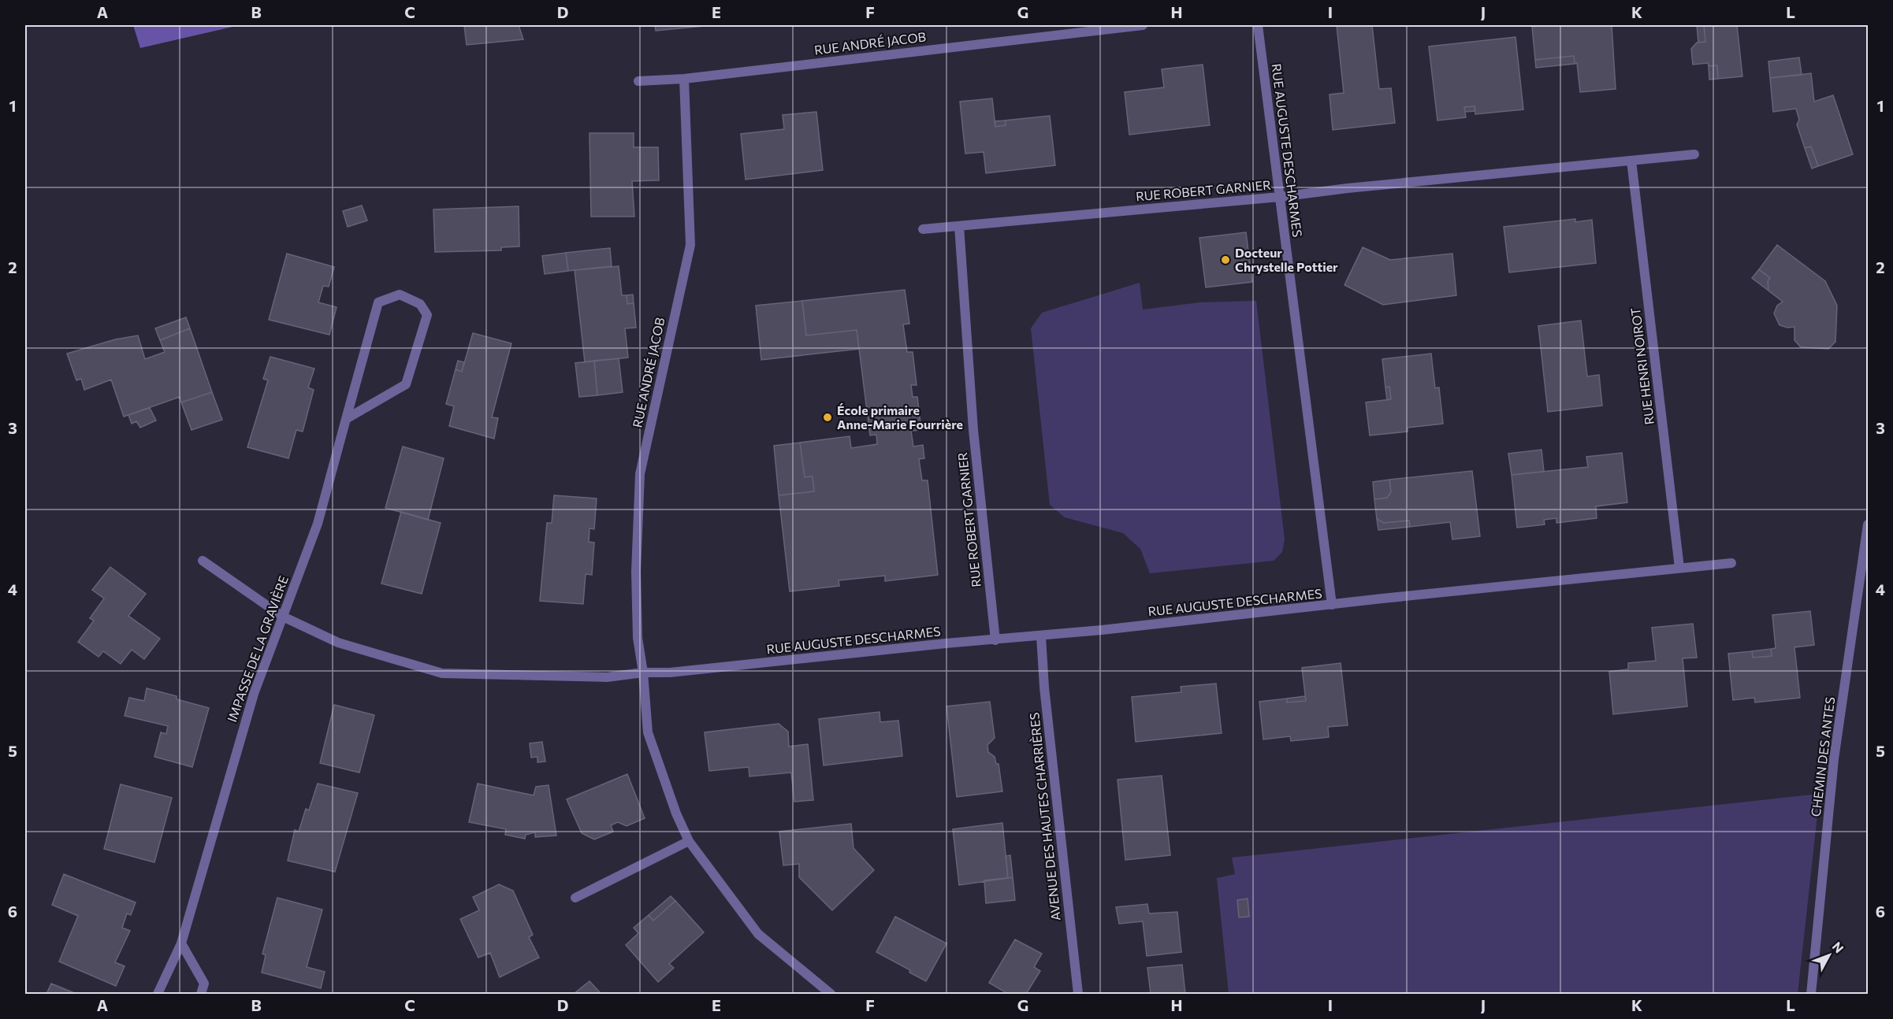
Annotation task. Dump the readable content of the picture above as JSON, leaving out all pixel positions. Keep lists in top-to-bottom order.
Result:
{
  "streets": {
    "street": [
      "RUE ANDRÉ JACOB",
      "RUE AUGUSTE DESCHARMES",
      "RUE ROBERT GARNIER",
      "RUE HENRI NOIROT",
      "IMPASSE DE LA GRAVIÈRE",
      "CHEMIN DES ANTES",
      "AVENUE DES HAUTES CHARRIÈRES"
    ]
  },
  "crossings": [
    ["RUE ANDRÉ JACOB", "RUE AUGUSTE DESCHARMES"],
    ["RUE AUGUSTE DESCHARMES", "RUE ROBERT GARNIER"],
    ["RUE AUGUSTE DESCHARMES", "IMPASSE DE LA GRAVIÈRE"],
    ["RUE AUGUSTE DESCHARMES", "AVENUE DES HAUTES CHARRIÈRES"]
  ],
  "places": ["Docteur Chrystelle Pottier", "École primaire Anne-Marie Fourrière"],
  "north": "top right",
  "grid": {
    "columns": [
      "A",
      "B",
      "C",
      "D",
      "E",
      "F",
      "G",
      "H",
      "I",
      "J",
      "K",
      "L"
    ],
    "rows": [
      "1",
      "2",
      "3",
      "4",
      "5",
      "6"
    ]
  }
}
